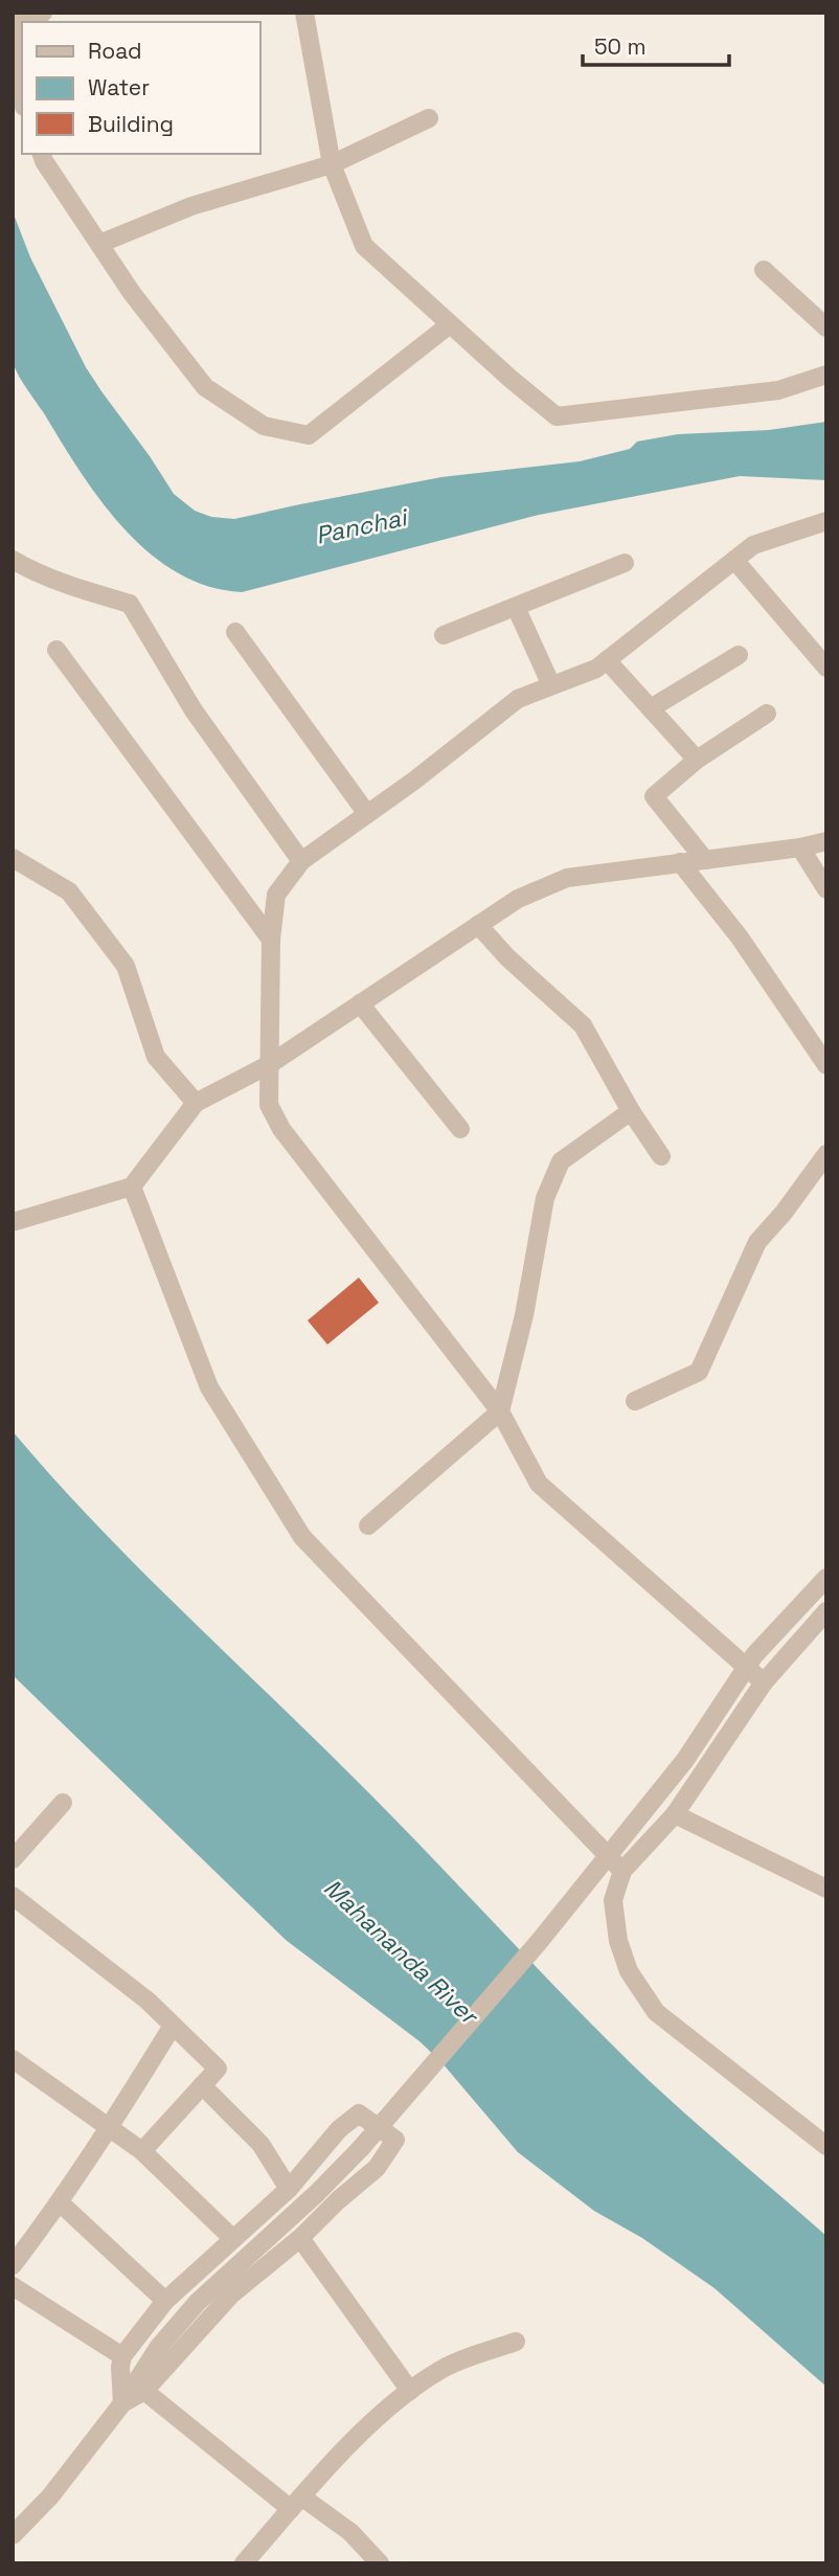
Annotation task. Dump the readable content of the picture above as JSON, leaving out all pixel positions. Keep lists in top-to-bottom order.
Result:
{
  "water": ["Panchai", "Mahananda River"],
  "legend": ["Road", "Water", "Building"],
  "scale_bar": "50 m"
}
